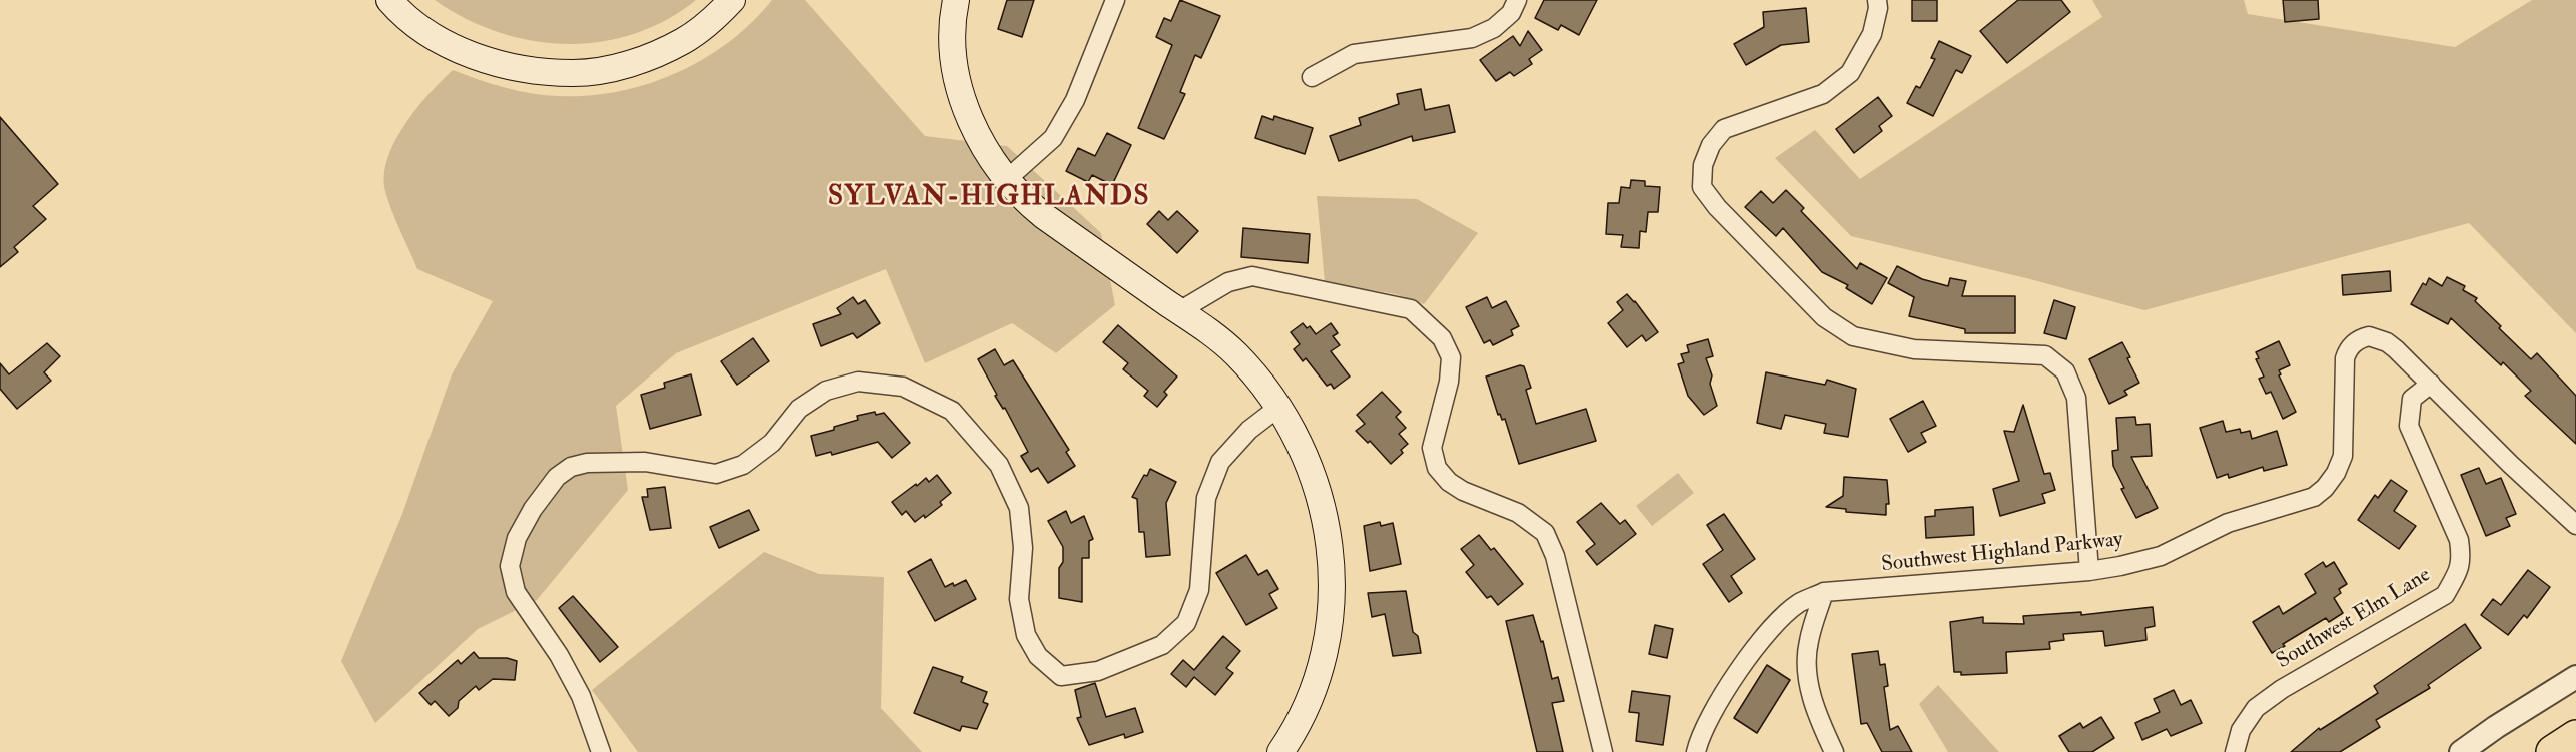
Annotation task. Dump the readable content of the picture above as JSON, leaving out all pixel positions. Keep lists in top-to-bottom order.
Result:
{
  "streets": {
    "street": ["Southwest Highland Parkway", "Southwest Elm Lane"]
  },
  "crossings": [
    ["Southwest Highland Parkway", "Southwest Elm Lane"]
  ],
  "districts": ["SYLVAN-HIGHLANDS"]
}
